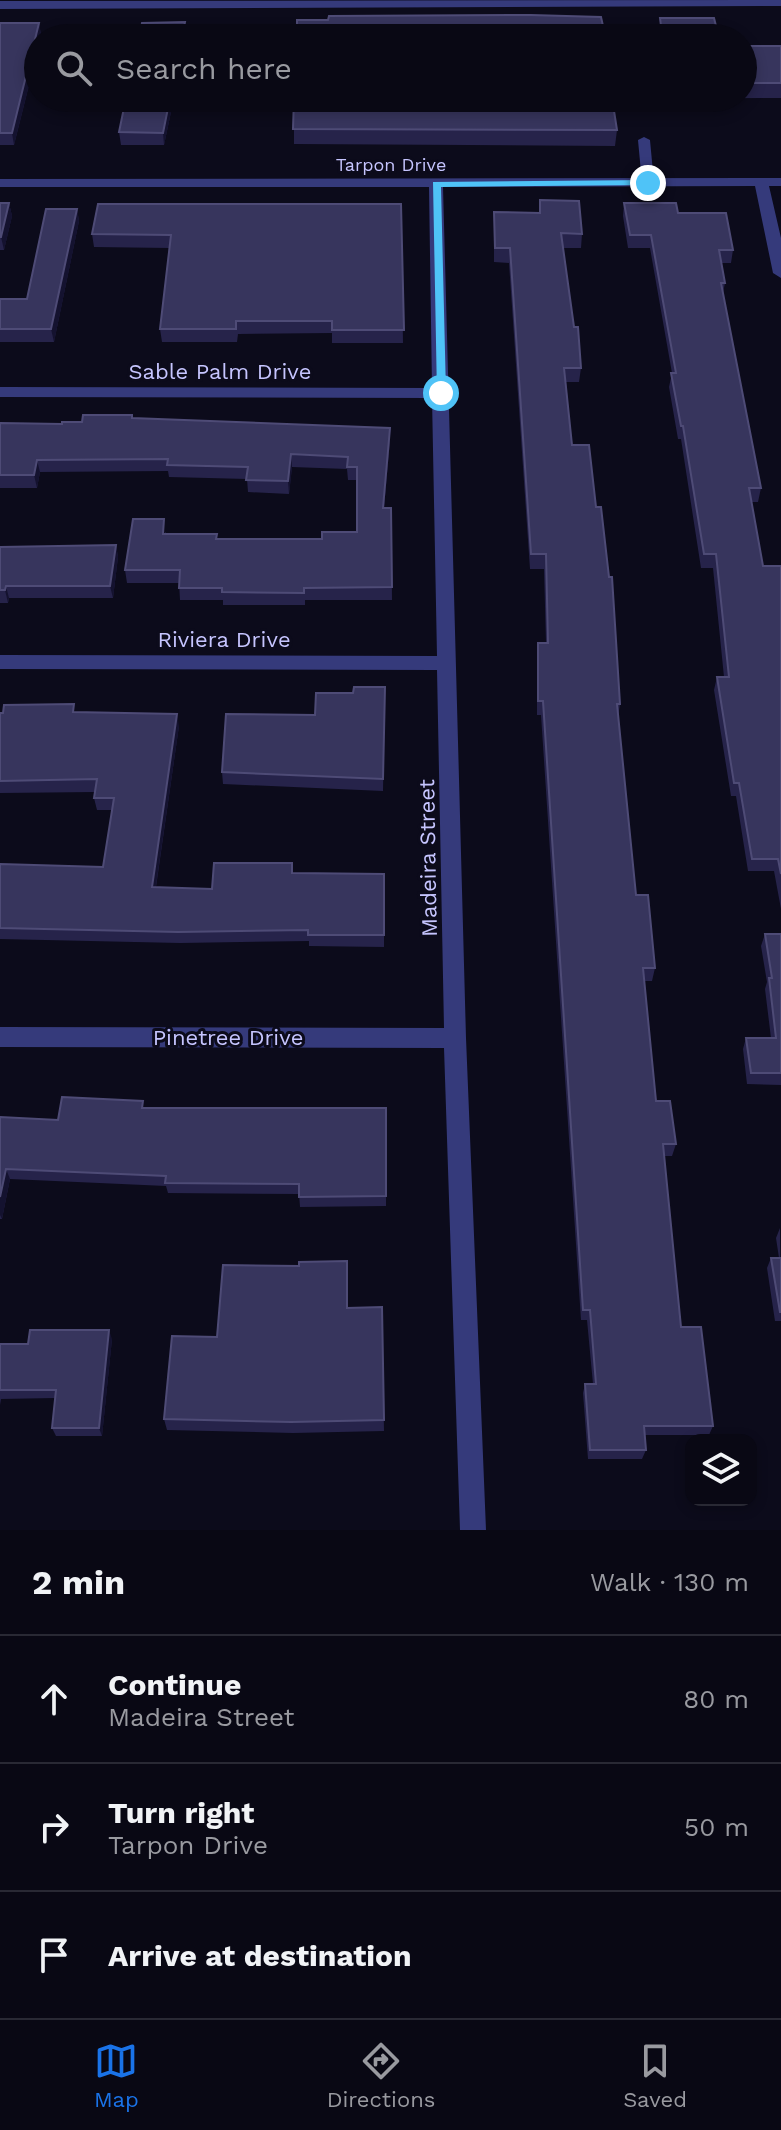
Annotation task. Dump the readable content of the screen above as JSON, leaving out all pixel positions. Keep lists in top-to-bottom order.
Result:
{
  "streets": {
    "street": [
      "Tarpon Drive",
      "Sable Palm Drive",
      "Riviera Drive",
      "Madeira Street",
      "Pinetree Drive"
    ]
  },
  "crossings": [
    ["Tarpon Drive", "Madeira Street"],
    ["Sable Palm Drive", "Madeira Street"],
    ["Riviera Drive", "Madeira Street"],
    ["Madeira Street", "Pinetree Drive"]
  ],
  "page": {
    "search": "Search here",
    "heading": ["2 min", "Walk · 130 m"],
    "list": [
      ["Continue", "Madeira Street", "80 m"],
      ["Turn right", "Tarpon Drive", "50 m"],
      "Arrive at destination"
    ],
    "nav": ["Map", "Directions", "Saved"]
  }
}
